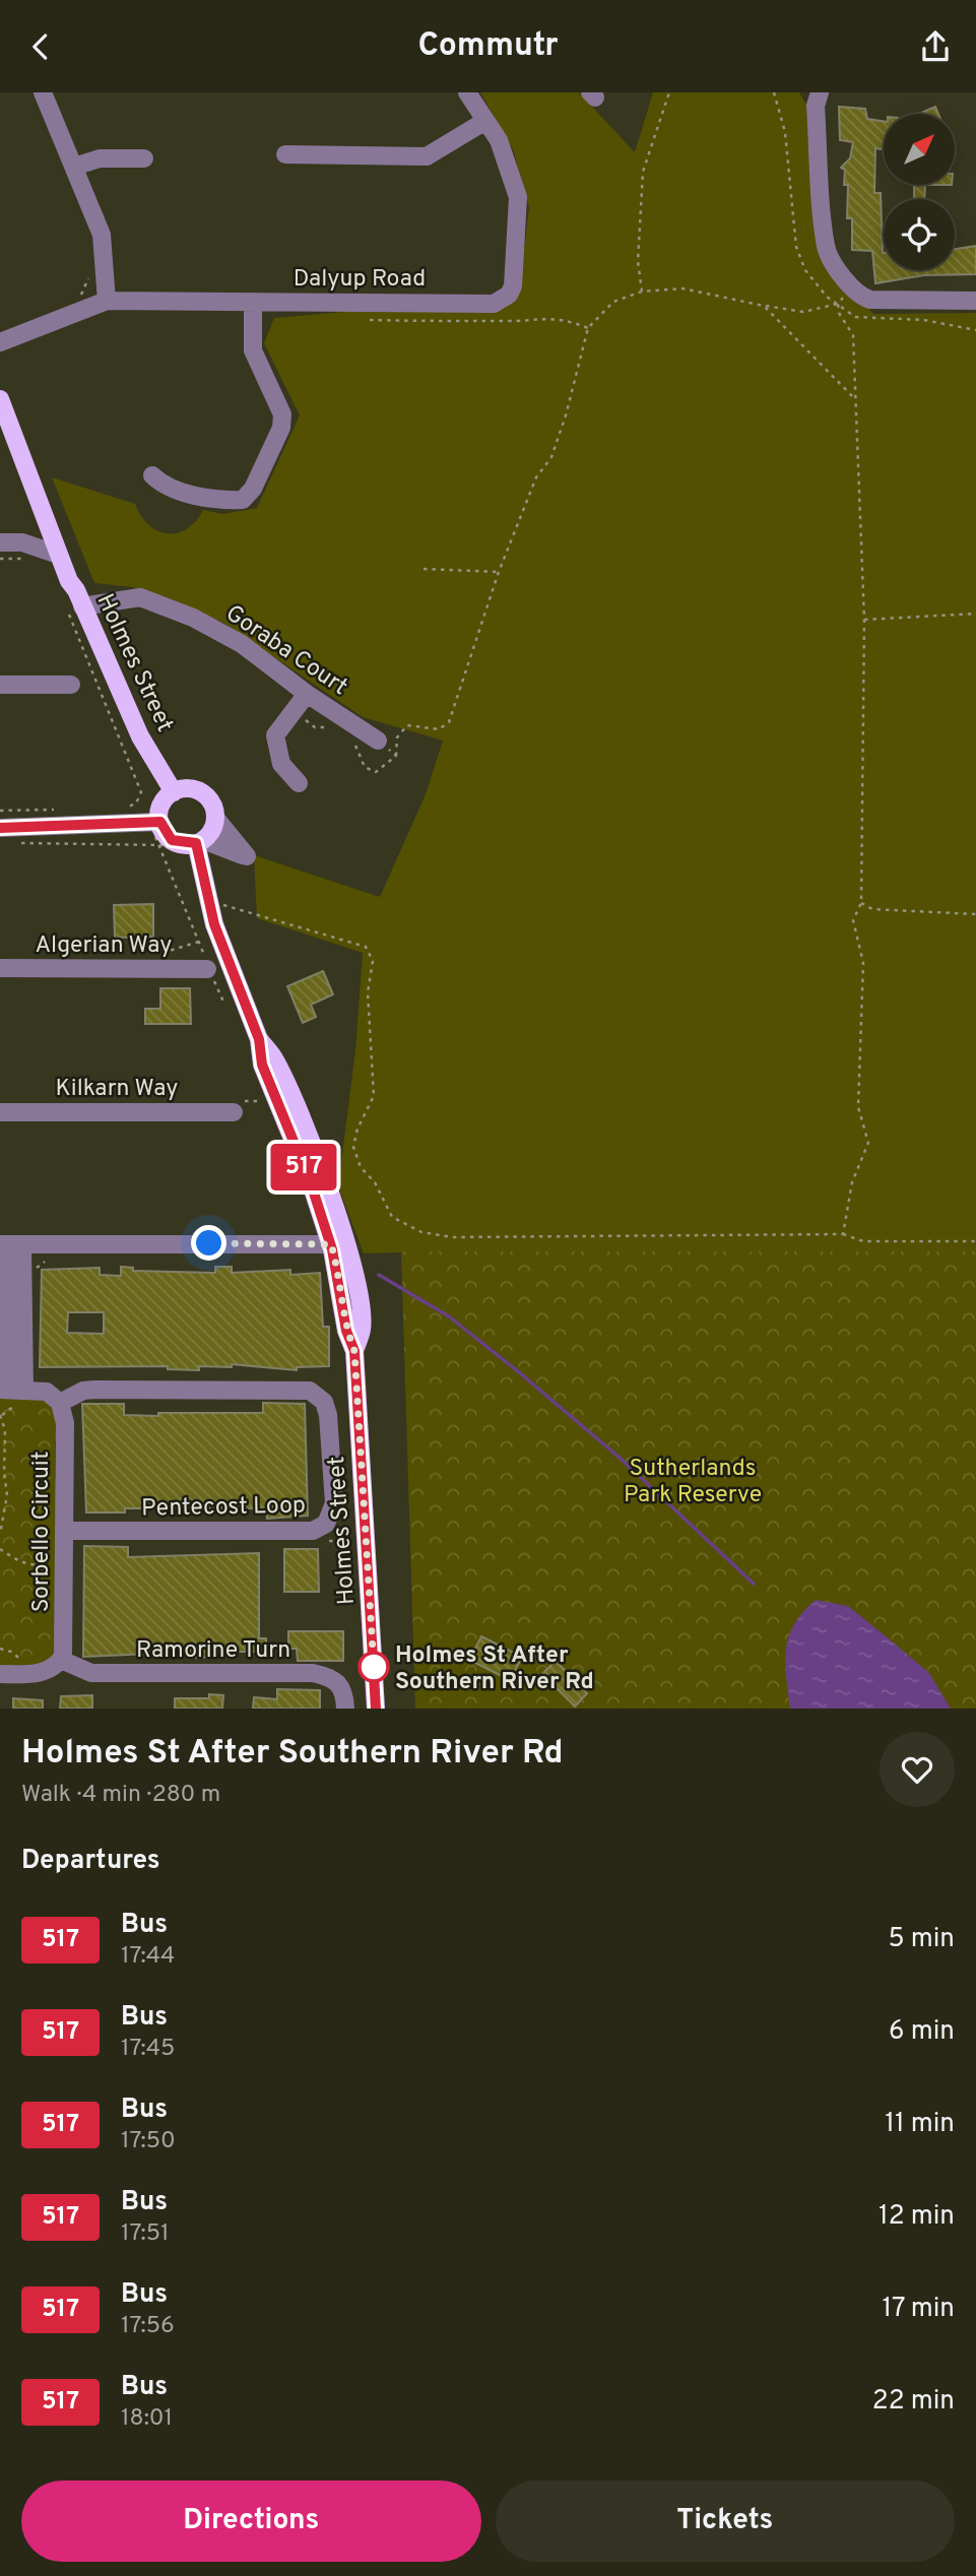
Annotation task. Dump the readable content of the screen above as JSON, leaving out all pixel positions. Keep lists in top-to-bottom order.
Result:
{
  "streets": {
    "main road": ["Holmes Street"],
    "street": [
      "Dalyup Road",
      "Goraba Court",
      "Algerian Way",
      "Kilkarn Way",
      "Pentecost Loop",
      "Sorbello Circuit",
      "Ramorine Turn"
    ]
  },
  "crossings": [
    ["Goraba Court", "Holmes Street"],
    ["Pentecost Loop", "Sorbello Circuit"],
    ["Sorbello Circuit", "Ramorine Turn"]
  ],
  "parks": ["Sutherlands Park Reserve"],
  "places": ["Holmes St After Southern River Rd"],
  "lines": ["bus line 517"],
  "north": "top right",
  "page": {
    "header": "Commutr",
    "on_map": "517",
    "heading": [
      ["Holmes St After Southern River Rd", "Walk · 4 min · 280 m"],
      "Departures"
    ],
    "list": [
      {
        "mark": "517",
        "name": "Bus",
        "note": "17:44",
        "value": "5 min"
      },
      {
        "mark": "517",
        "name": "Bus",
        "note": "17:45",
        "value": "6 min"
      },
      {
        "mark": "517",
        "name": "Bus",
        "note": "17:50",
        "value": "11 min"
      },
      {
        "mark": "517",
        "name": "Bus",
        "note": "17:51",
        "value": "12 min"
      },
      {
        "mark": "517",
        "name": "Bus",
        "note": "17:56",
        "value": "17 min"
      },
      {
        "mark": "517",
        "name": "Bus",
        "note": "18:01",
        "value": "22 min"
      }
    ],
    "buttons": ["Directions", "Tickets"]
  }
}
